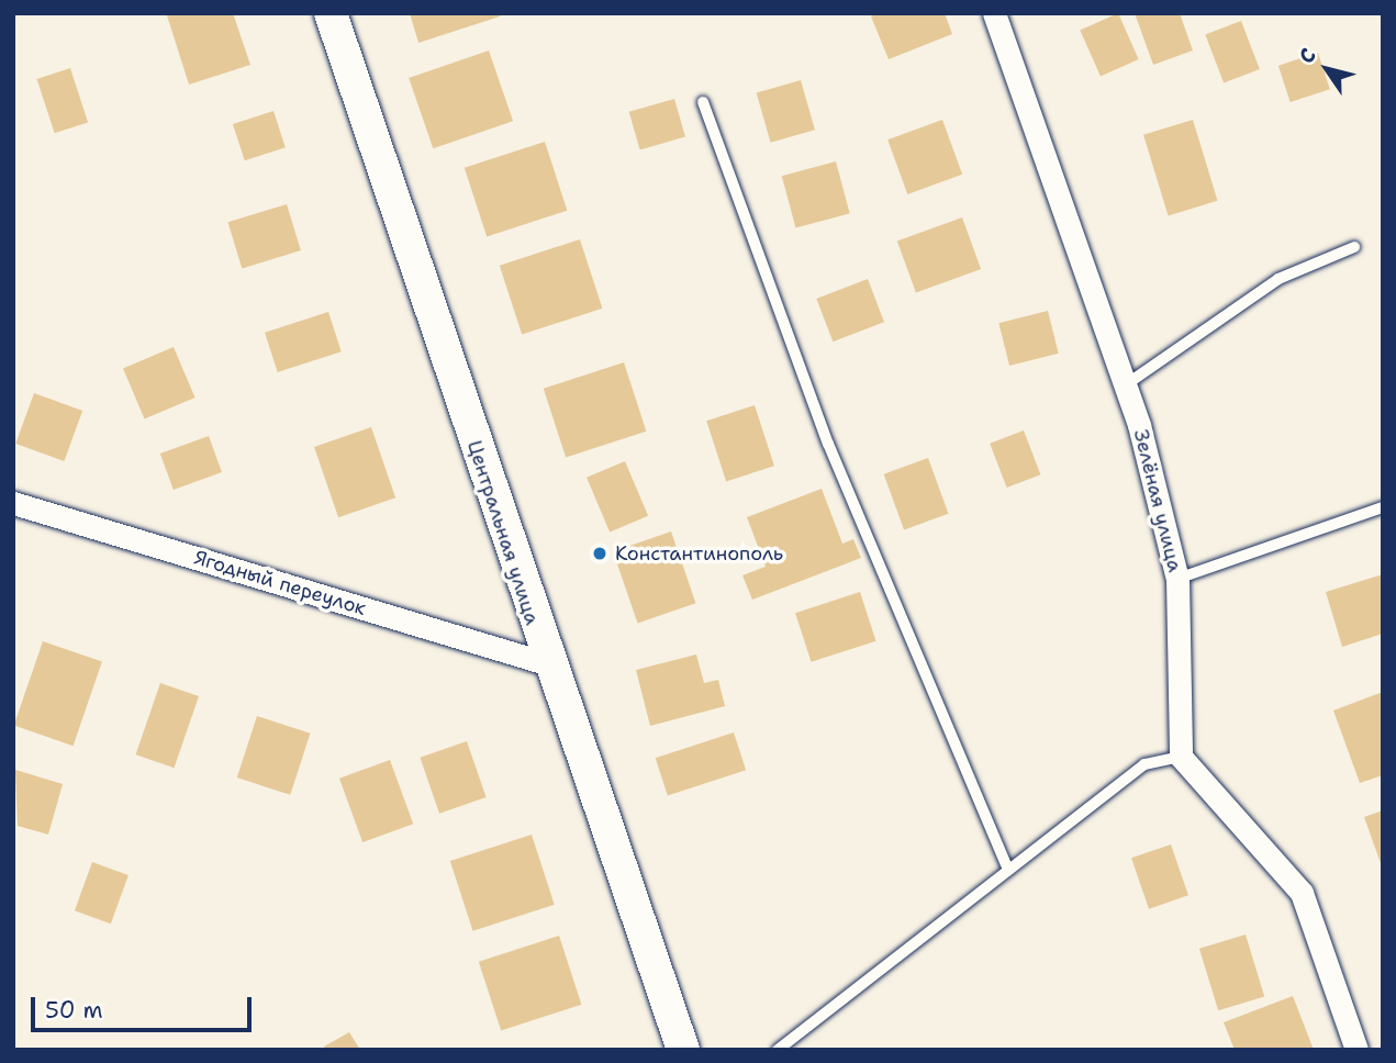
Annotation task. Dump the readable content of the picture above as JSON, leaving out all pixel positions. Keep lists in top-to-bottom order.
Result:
{
  "streets": {
    "street": ["Зелёная улица", "Центральная улица", "Ягодный переулок"]
  },
  "crossings": [
    ["Центральная улица", "Ягодный переулок"]
  ],
  "places": ["Константинополь"],
  "scale_bar": "50 m",
  "north": "top left"
}
